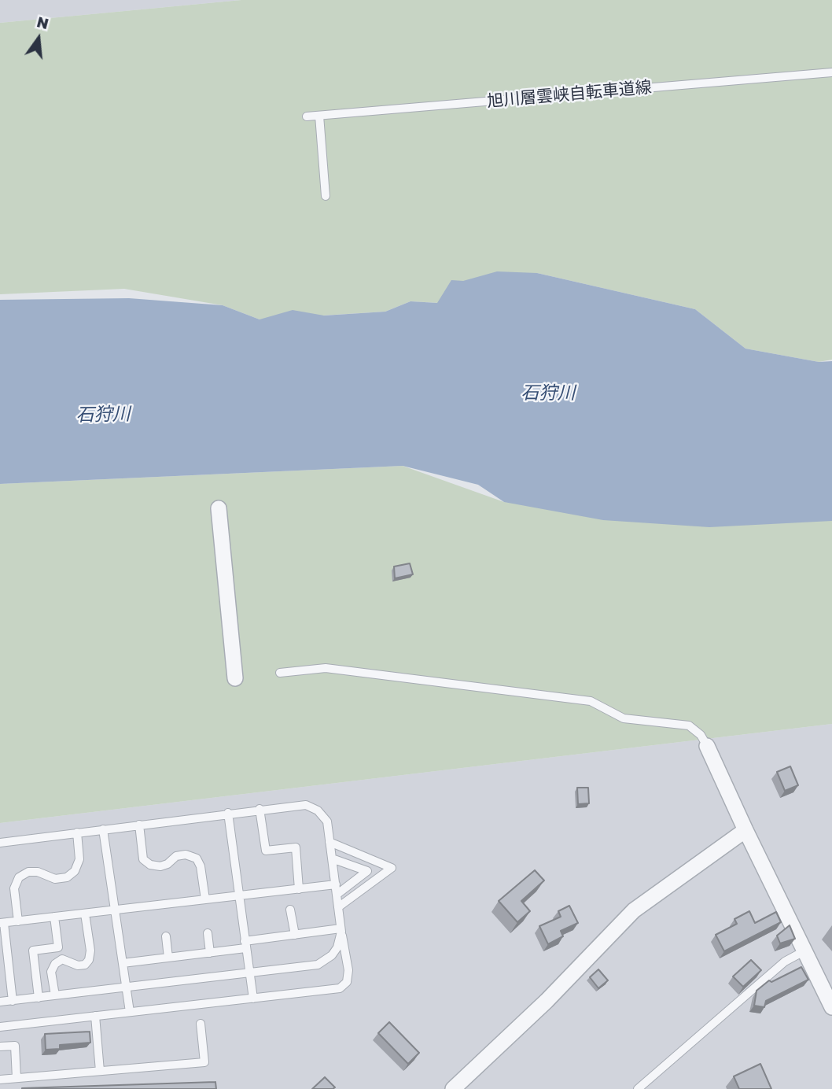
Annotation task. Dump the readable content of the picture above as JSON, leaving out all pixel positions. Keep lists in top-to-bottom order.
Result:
{
  "streets": {
    "lane": ["旭川層雲峡自転車道線"]
  },
  "water": ["石狩川"],
  "north": "top"
}
